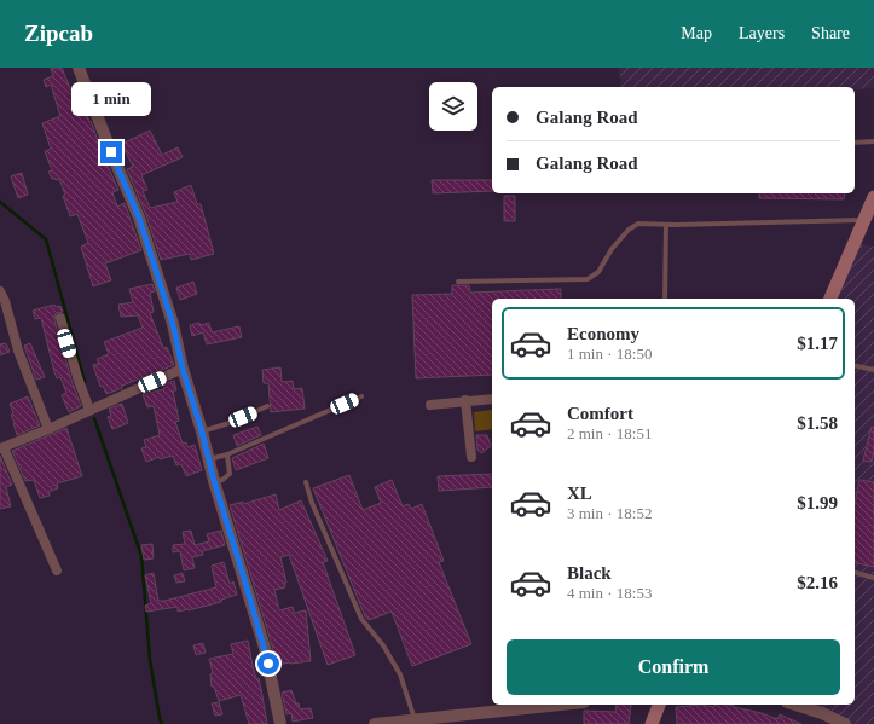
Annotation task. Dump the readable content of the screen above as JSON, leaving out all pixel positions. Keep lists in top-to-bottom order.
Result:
{
  "page": {
    "header": "Zipcab",
    "nav": ["Map", "Layers", "Share"],
    "bubble": "1 min",
    "banner": ["Galang Road", "Galang Road"],
    "list": [
      {
        "name": "Economy",
        "note": "1 min · 18:50",
        "value": "$1.17"
      },
      {
        "name": "Comfort",
        "note": "2 min · 18:51",
        "value": "$1.58"
      },
      {
        "name": "XL",
        "note": "3 min · 18:52",
        "value": "$1.99"
      },
      {
        "name": "Black",
        "note": "4 min · 18:53",
        "value": "$2.16"
      }
    ],
    "buttons": "Confirm"
  }
}
